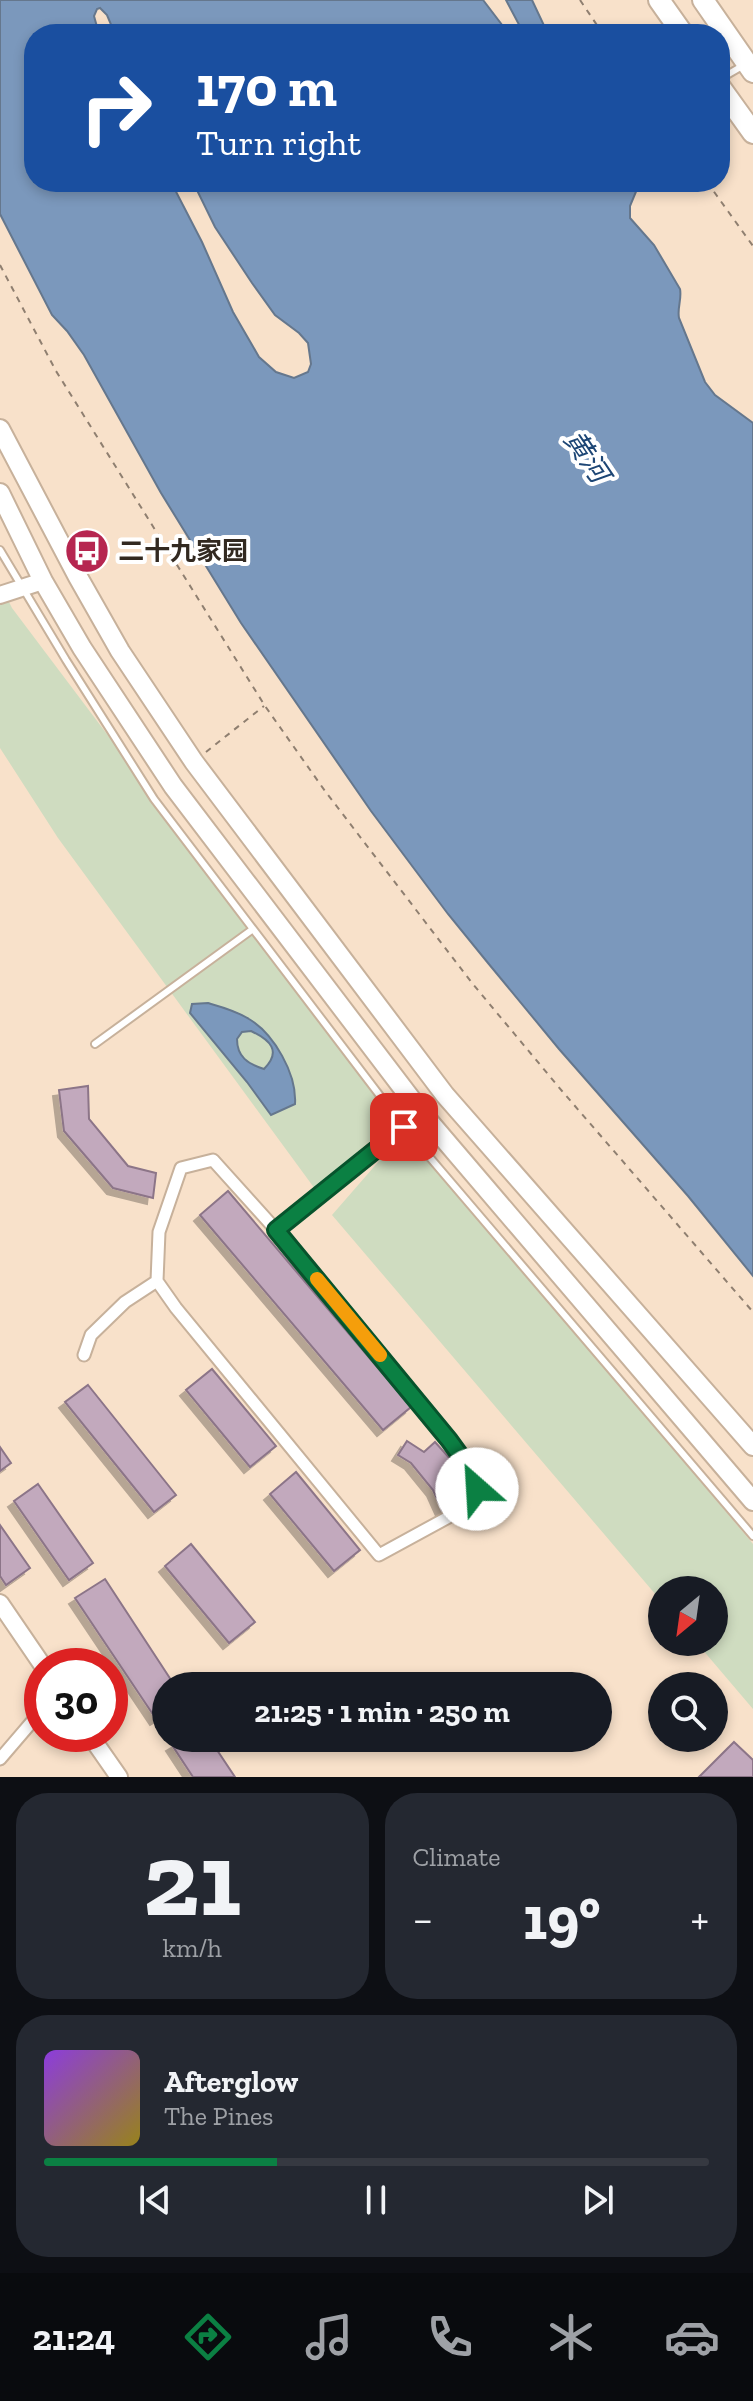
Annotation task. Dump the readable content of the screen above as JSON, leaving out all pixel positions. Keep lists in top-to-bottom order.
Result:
{
  "water": ["黄河"],
  "places": {
    "bus stop": ["二十九家园"]
  },
  "north": "bottom left",
  "page": {
    "turn": ["170 m", "Turn right"],
    "limit": "30",
    "trip": "21:25 · 1 min · 250 m",
    "tile": [
      ["21", "km/h"],
      "Climate"
    ],
    "heat": ["−", "19°", "+"],
    "song": ["Afterglow", "The Pines"],
    "tabs": "21:24"
  }
}
